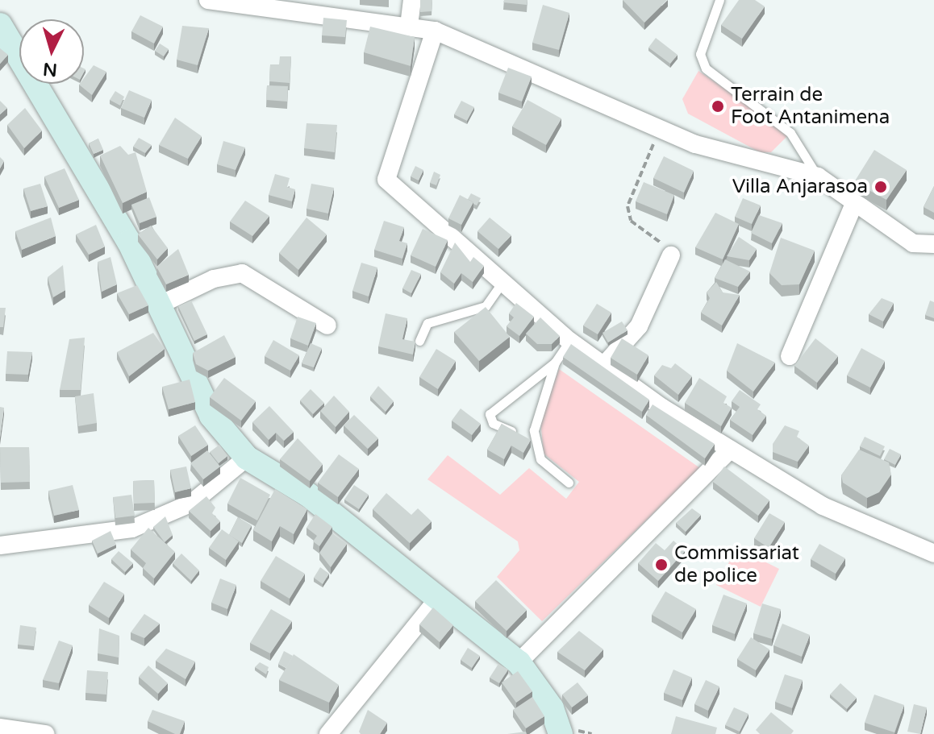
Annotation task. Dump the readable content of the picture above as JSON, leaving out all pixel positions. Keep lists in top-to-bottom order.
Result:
{
  "places": ["Terrain de Foot Antanimena", "Villa Anjarasoa", "Commissariat de police"],
  "north": "bottom"
}
